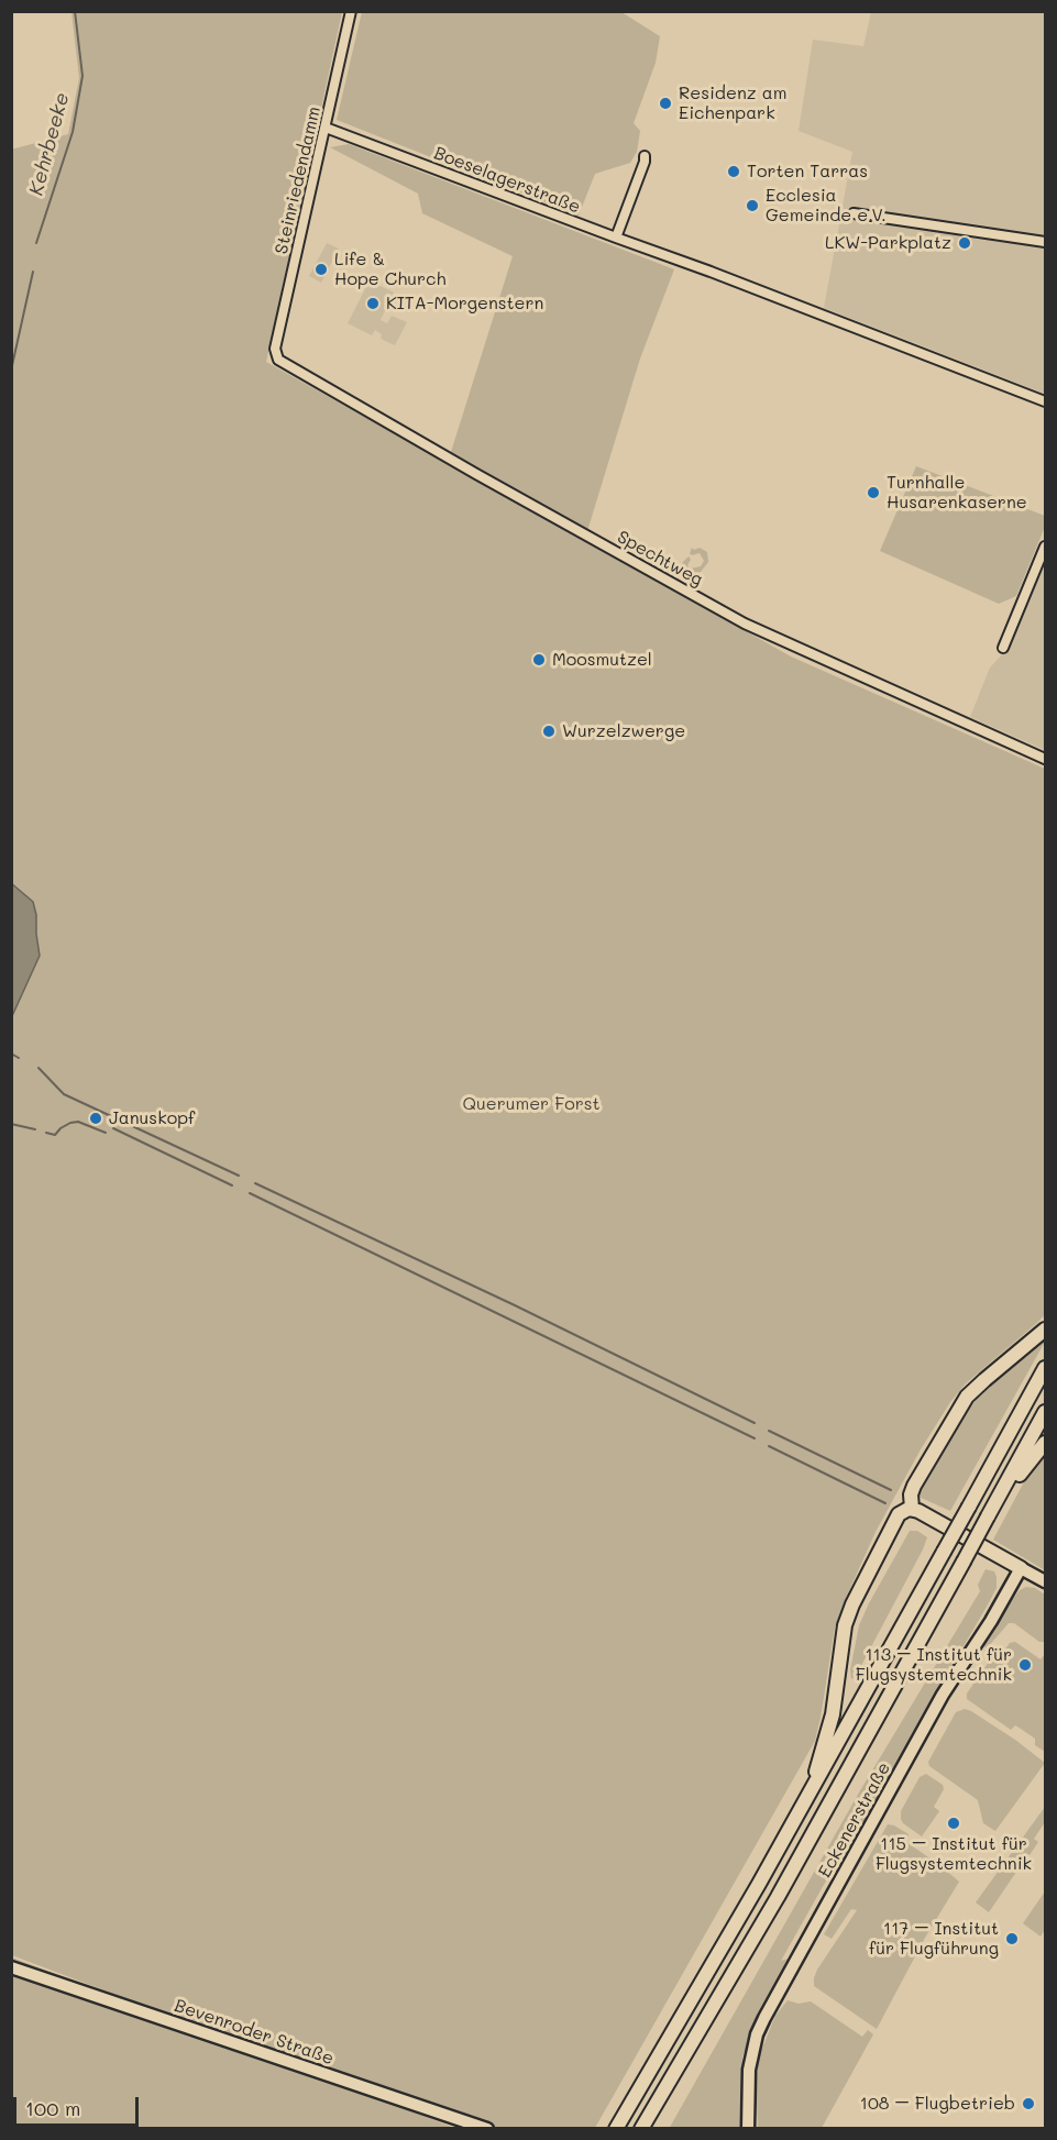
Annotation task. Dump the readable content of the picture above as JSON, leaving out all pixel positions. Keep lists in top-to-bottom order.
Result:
{
  "streets": {
    "main road": ["Eckenerstraße", "Bevenroder Straße"],
    "street": ["Steinriedendamm", "Boeselagerstraße", "Spechtweg"]
  },
  "crossings": [
    ["Steinriedendamm", "Boeselagerstraße"],
    ["Steinriedendamm", "Spechtweg"]
  ],
  "water": ["Kehrbeeke"],
  "parks": ["Querumer Forst"],
  "places": [
    "Residenz am Eichenpark",
    "Torten Tarras",
    "Ecclesia Gemeinde e.V.",
    "LKW-Parkplatz",
    "Life & Hope Church",
    "KITA-Morgenstern",
    "Turnhalle Husarenkaserne",
    "Moosmutzel",
    "Wurzelzwerge",
    "Januskopf",
    "113 – Institut für Flugsystemtechnik",
    "115 – Institut für Flugsystemtechnik",
    "117 – Institut für Flugführung",
    "108 – Flugbetrieb"
  ],
  "scale_bar": "100 m"
}
